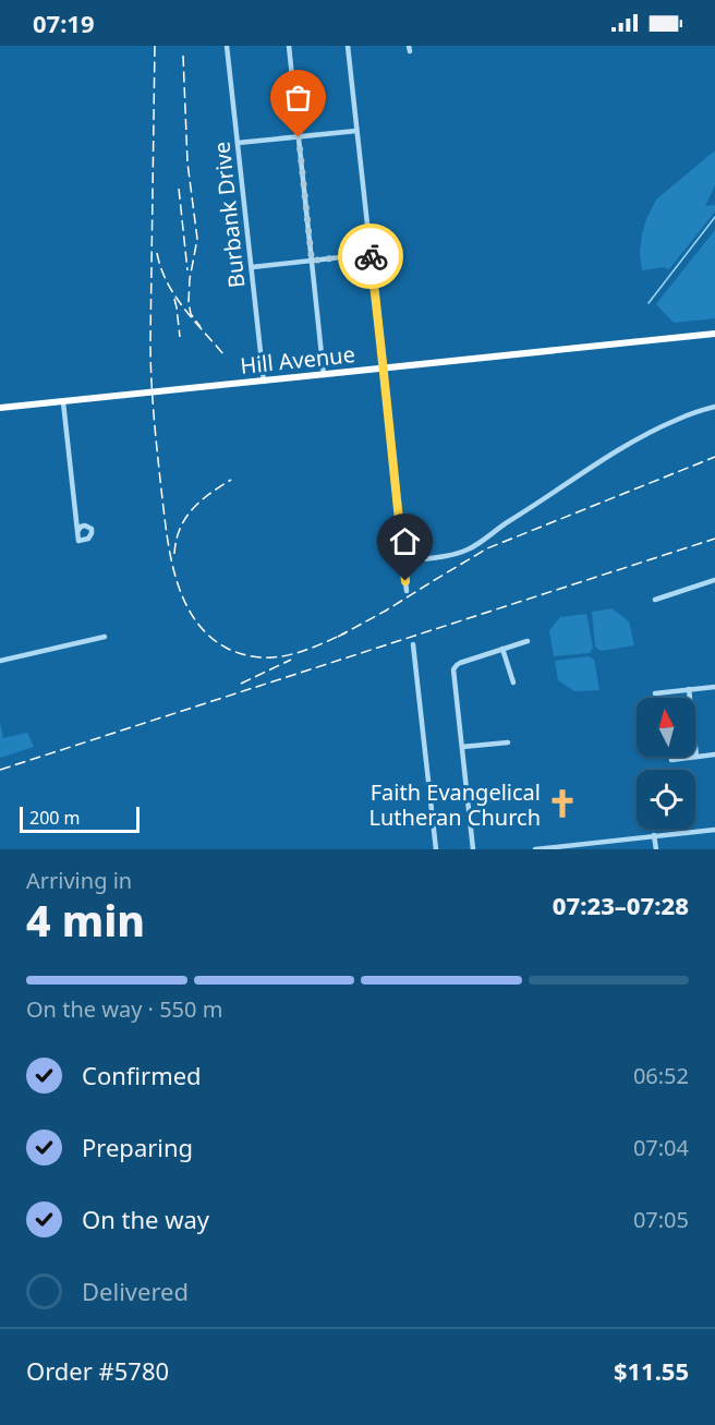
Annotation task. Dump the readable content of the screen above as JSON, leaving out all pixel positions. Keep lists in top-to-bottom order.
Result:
{
  "streets": {
    "main road": ["Hill Avenue"],
    "street": ["Burbank Drive"]
  },
  "crossings": [
    ["Burbank Drive", "Hill Avenue"]
  ],
  "places": {
    "church": ["Faith Evangelical Lutheran Church"]
  },
  "scale_bar": "200 m",
  "north": "top",
  "page": {
    "status": "07:19",
    "scale": "200 m",
    "heading": ["4 min", "Arriving in", "07:23–07:28"],
    "panel": ["Order #5780", "$11.55"],
    "bar": "On the way · 550 m",
    "list": [
      ["Confirmed", "06:52"],
      ["Preparing", "07:04"],
      ["On the way", "07:05"],
      "Delivered"
    ]
  }
}
